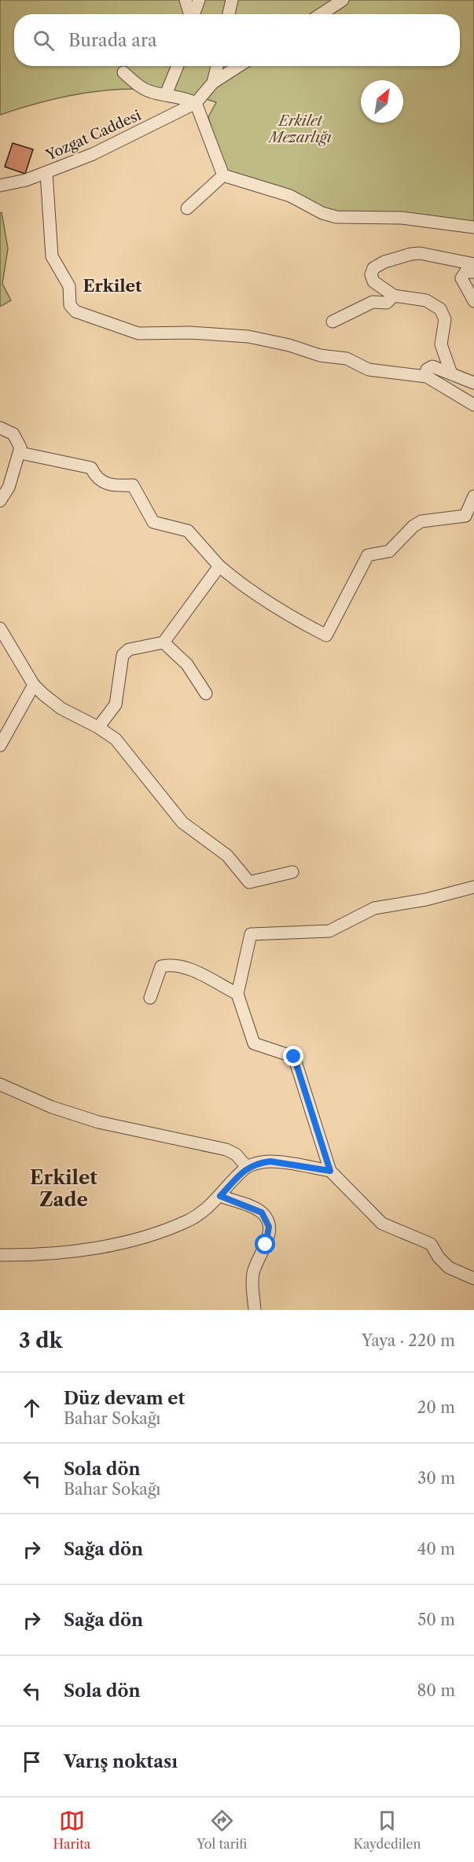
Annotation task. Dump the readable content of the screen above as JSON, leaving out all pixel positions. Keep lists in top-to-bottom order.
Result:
{
  "streets": {
    "street": ["Yozgat Caddesi"]
  },
  "districts": ["Erkilet", "Erkilet Zade"],
  "parks": ["Erkilet Mezarlığı"],
  "north": "top right",
  "page": {
    "search": "Burada ara",
    "heading": ["3 dk", "Yaya · 220 m"],
    "list": [
      ["Düz devam et", "Bahar Sokağı", "20 m"],
      ["Sola dön", "Bahar Sokağı", "30 m"],
      ["Sağa dön", "40 m"],
      ["Sağa dön", "50 m"],
      ["Sola dön", "80 m"],
      "Varış noktası"
    ],
    "nav": ["Harita", "Yol tarifi", "Kaydedilen"]
  }
}
